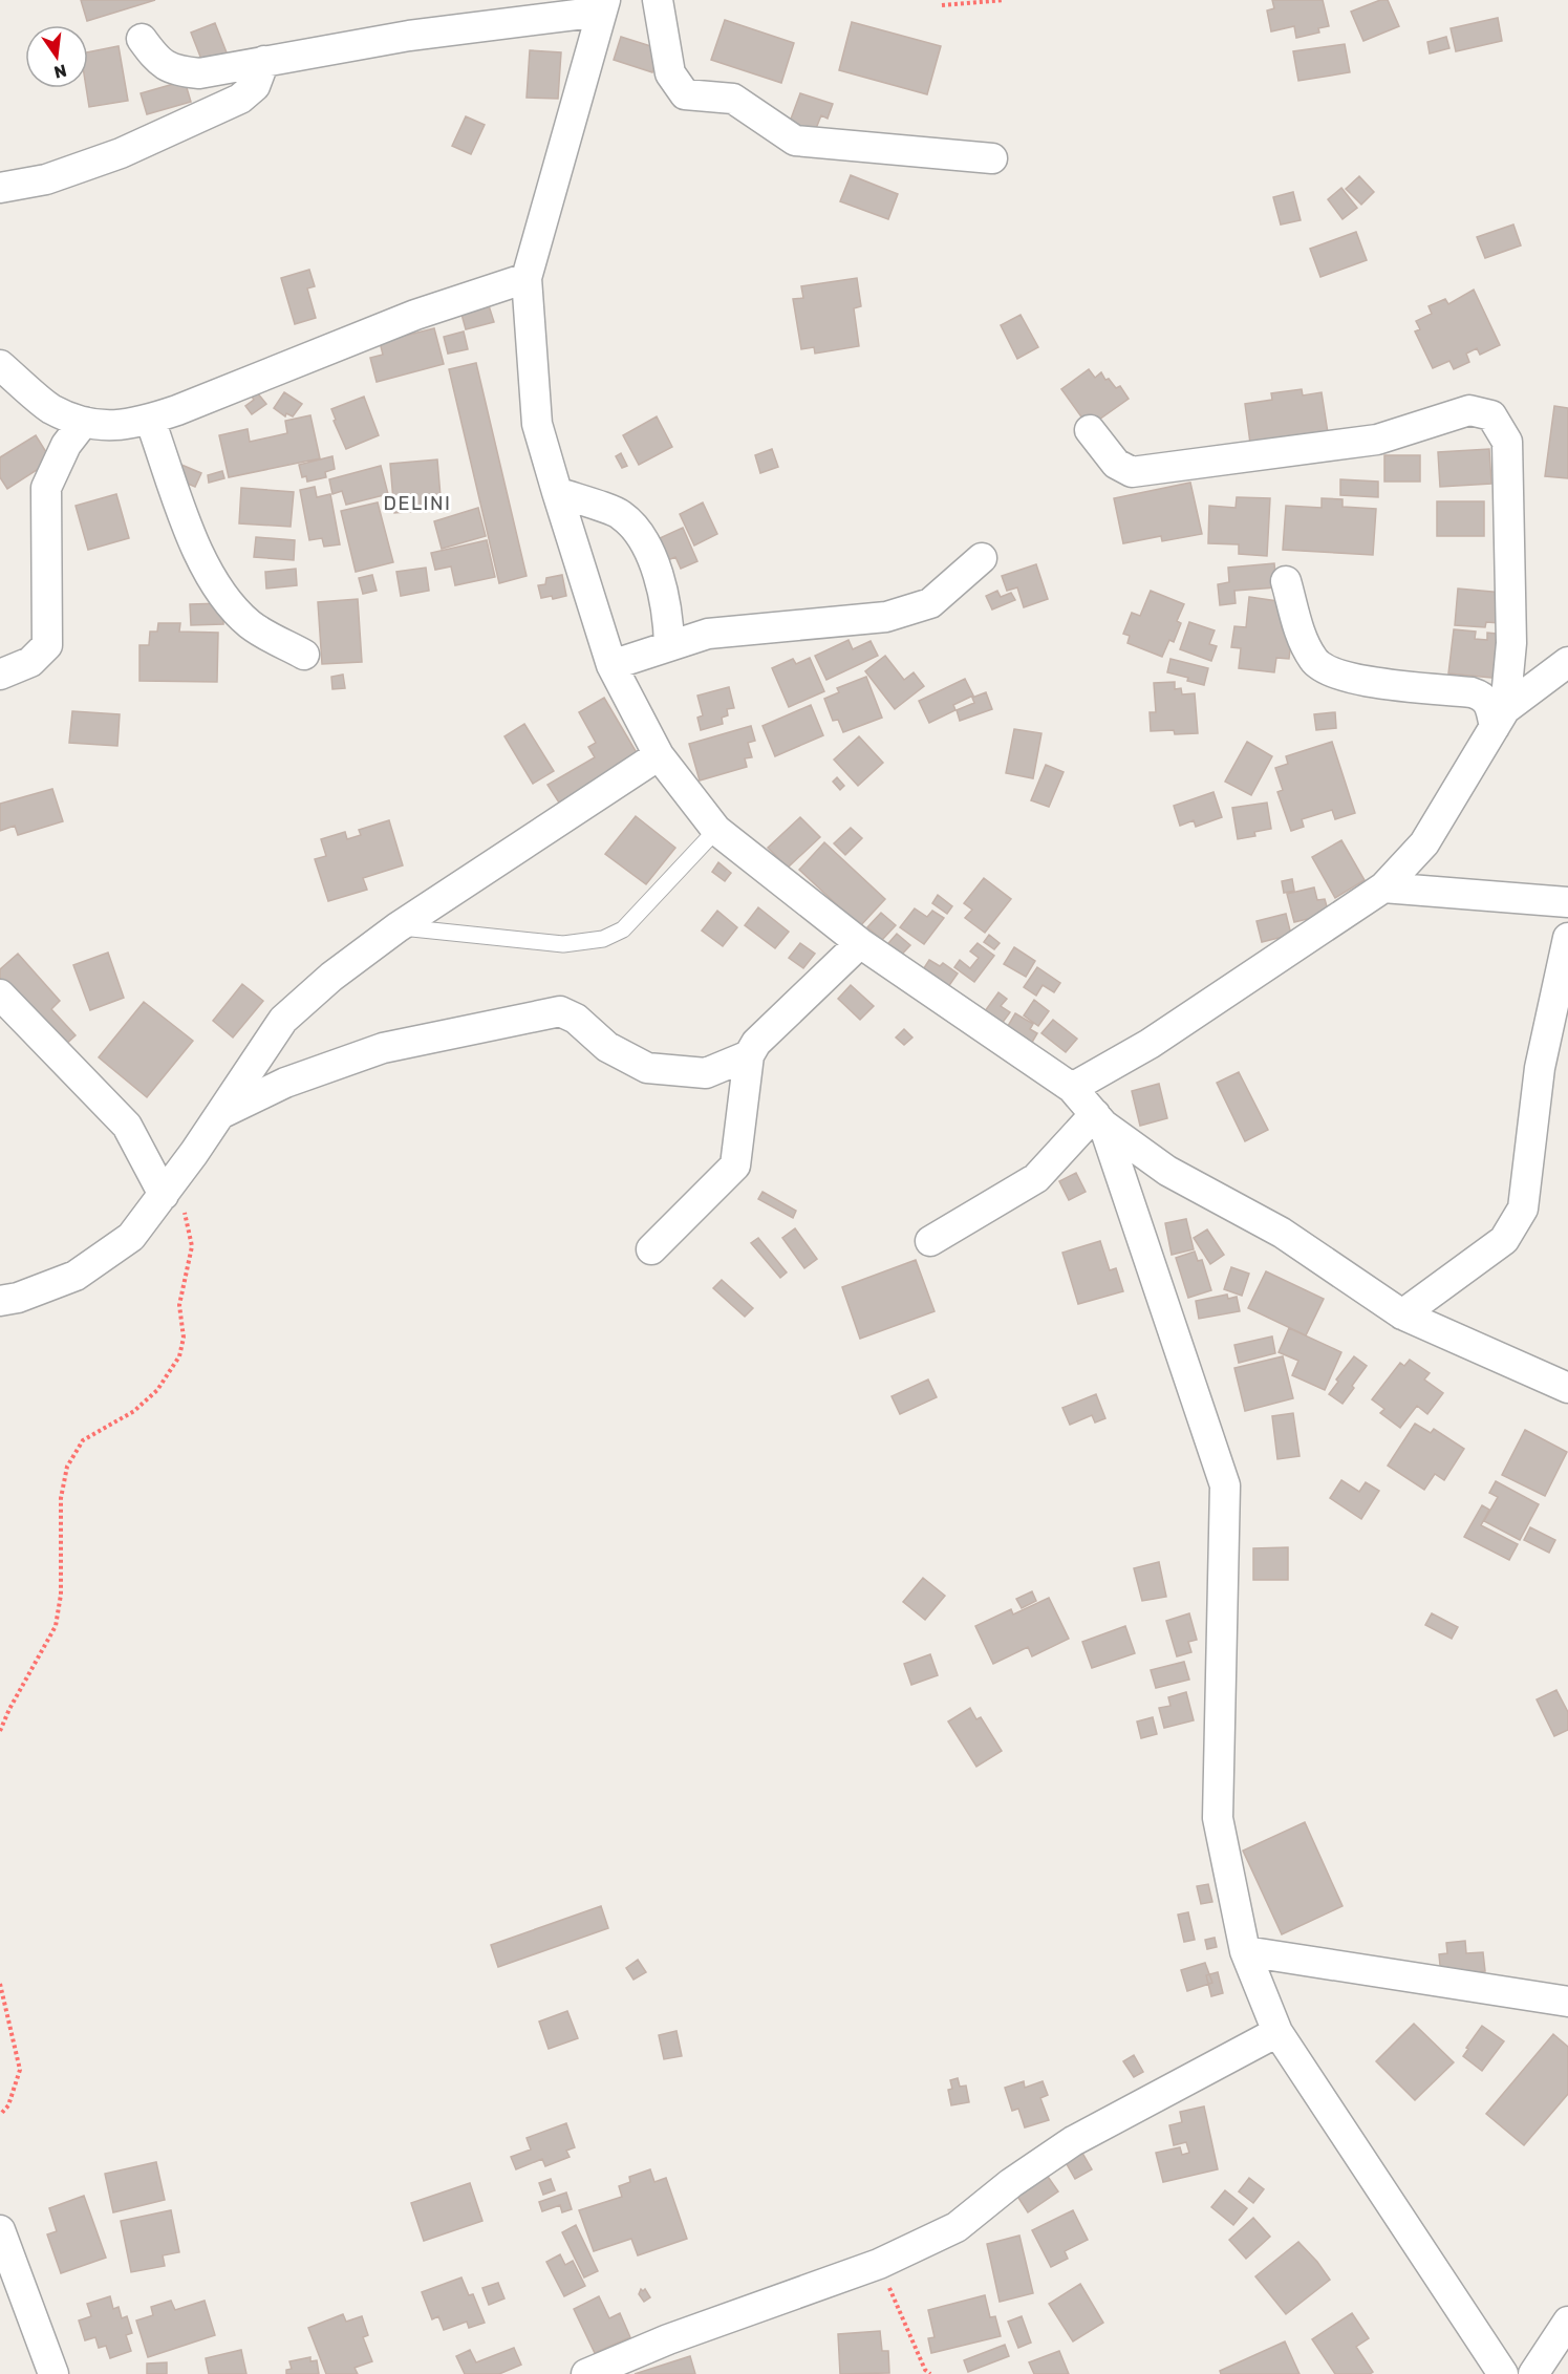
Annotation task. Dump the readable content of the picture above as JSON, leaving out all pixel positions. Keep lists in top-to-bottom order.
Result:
{
  "districts": ["DELINI"],
  "north": "bottom"
}
